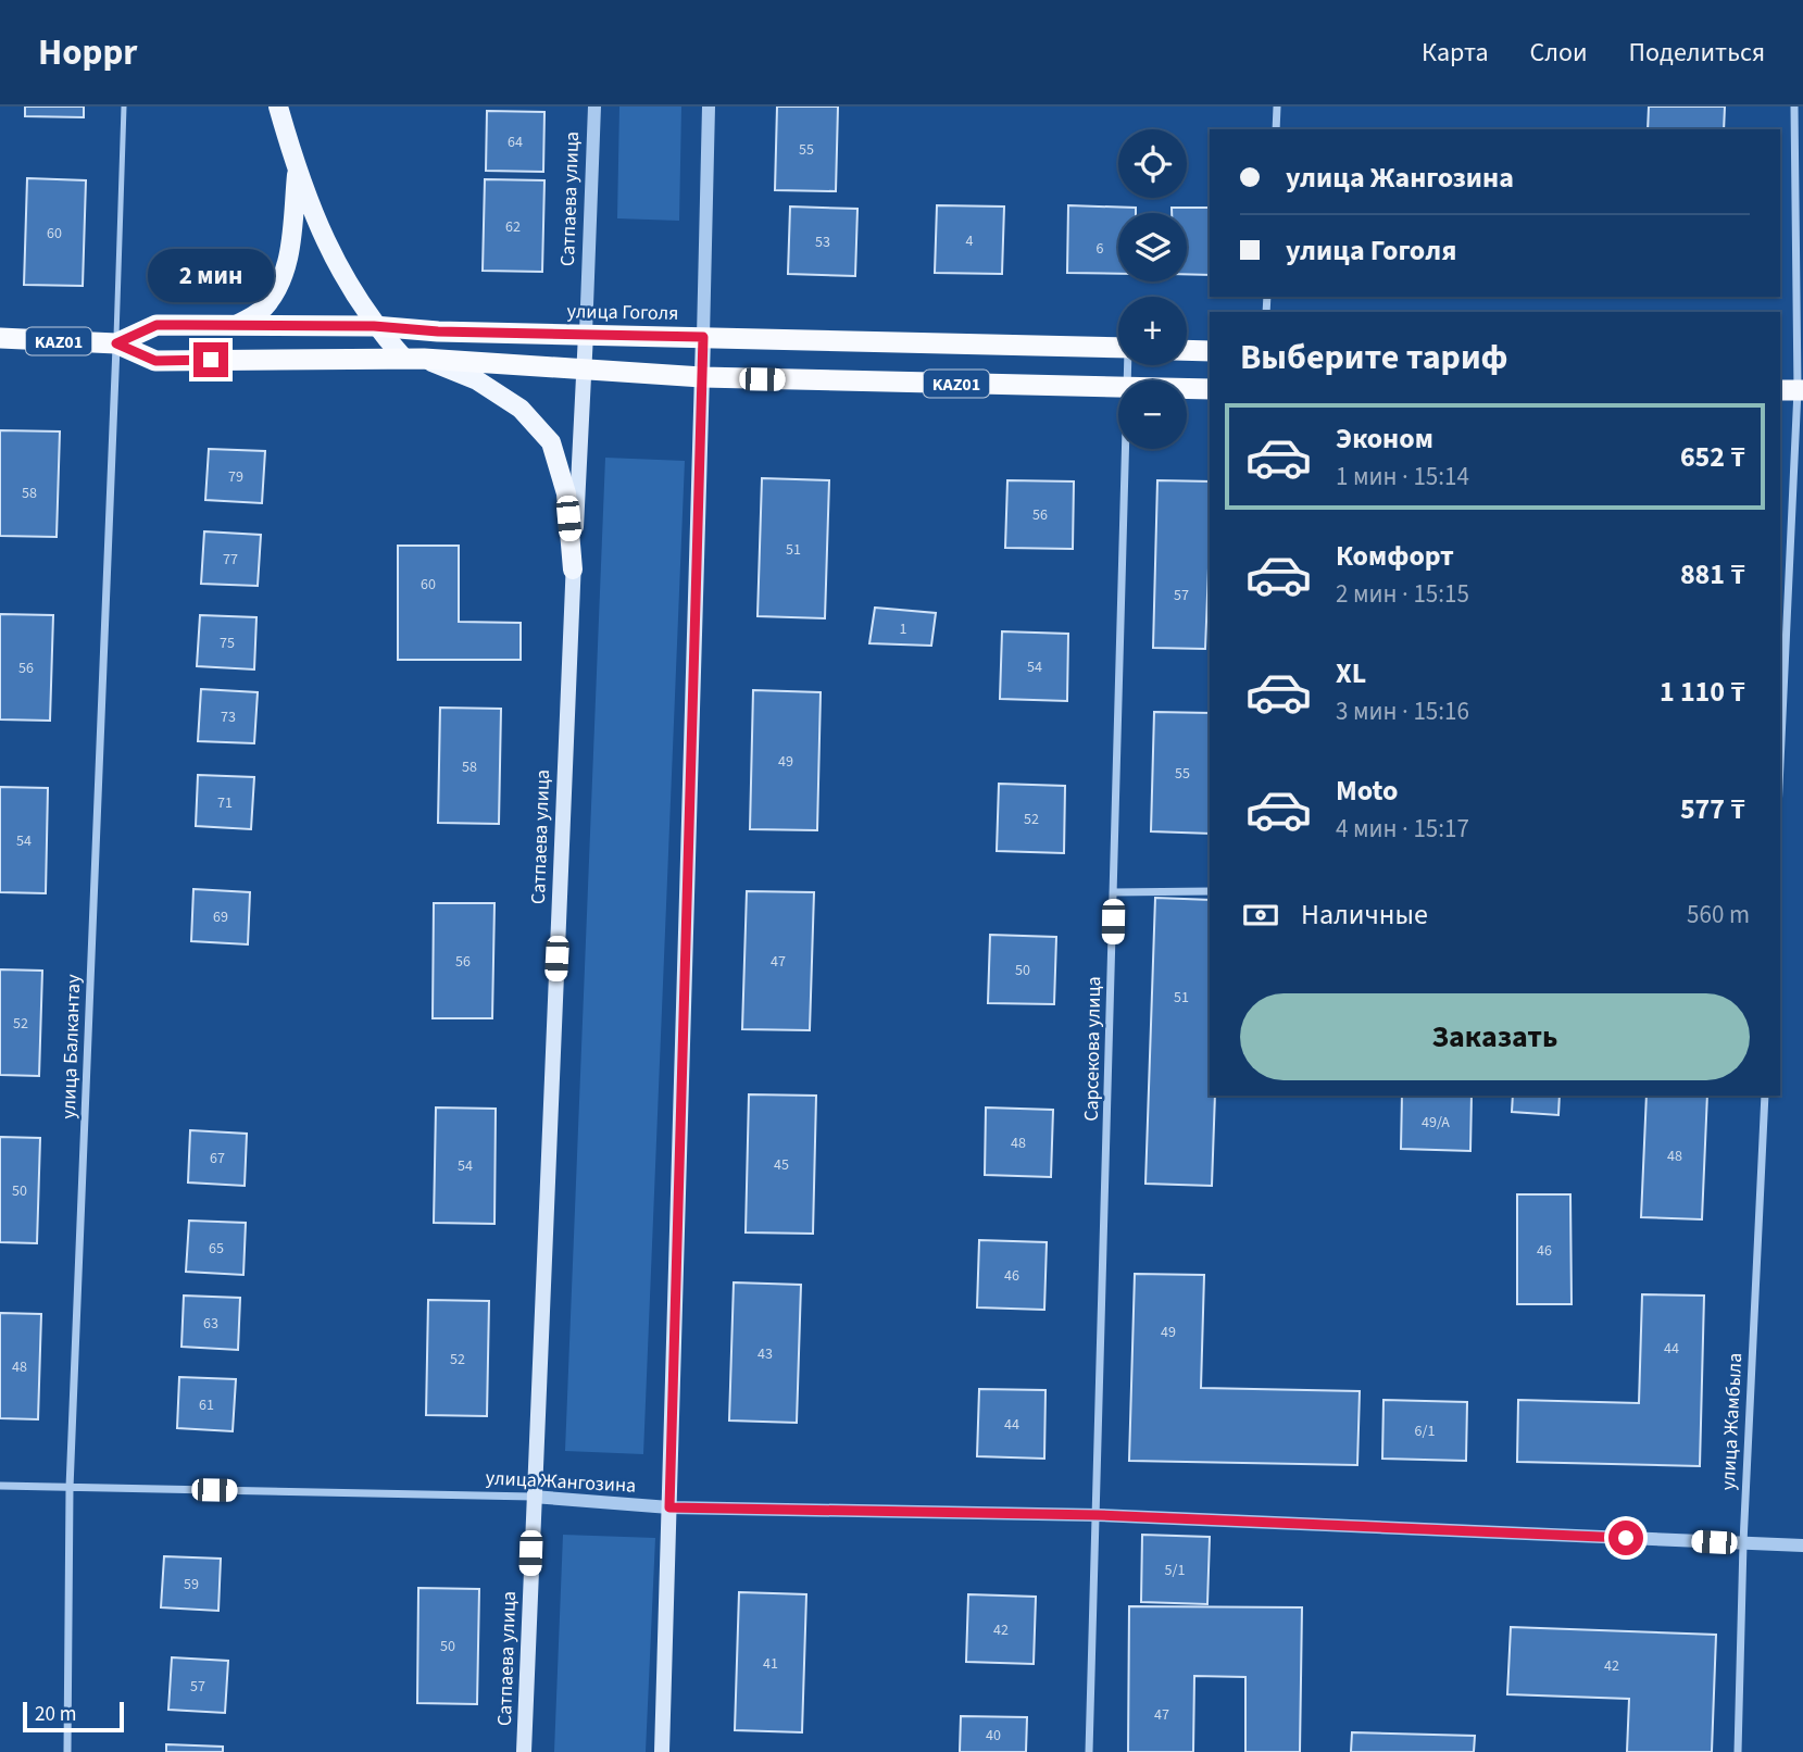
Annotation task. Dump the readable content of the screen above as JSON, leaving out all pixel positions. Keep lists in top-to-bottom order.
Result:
{
  "streets": {
    "highway": ["улица Гоголя", "KАZ01"],
    "main road": ["Сатпаева улица"],
    "street": [
      "улица Балкантау",
      "Сарсекова улица",
      "улица Жамбыла",
      "улица Жангозина"
    ]
  },
  "crossings": [
    ["Сатпаева улица", "улица Гоголя"],
    ["Сатпаева улица", "улица Жангозина"],
    ["улица Гоголя", "улица Балкантау"],
    ["улица Балкантау", "улица Жангозина"],
    ["Сарсекова улица", "улица Жангозина"],
    ["улица Жамбыла", "улица Жангозина"]
  ],
  "house_numbers": [
    "64",
    "55",
    "62",
    "60",
    "4",
    "53",
    "6",
    "79",
    "58",
    "56",
    "51",
    "77",
    "60",
    "57",
    "1",
    "75",
    "54",
    "56",
    "73",
    "49",
    "58",
    "55",
    "71",
    "52",
    "54",
    "69",
    "56",
    "47",
    "50",
    "51",
    "52",
    "49/А",
    "48",
    "48",
    "67",
    "45",
    "54",
    "50",
    "65",
    "46",
    "46",
    "63",
    "49",
    "44",
    "43",
    "52",
    "48",
    "61",
    "44",
    "6/1",
    "5/1",
    "59",
    "42",
    "50",
    "41",
    "42",
    "57",
    "47",
    "40"
  ],
  "scale_bar": "20 m",
  "page": {
    "header": "Hoppr",
    "nav": ["Карта", "Слои", "Поделиться"],
    "map_buttons": ["+", "−"],
    "banner": ["улица Жангозина", "улица Гоголя"],
    "bubble": "2 мин",
    "heading": "Выберите тариф",
    "list": [
      {
        "name": "Эконом",
        "note": "1 мин · 15:14",
        "value": "652 ₸"
      },
      {
        "name": "Комфорт",
        "note": "2 мин · 15:15",
        "value": "881 ₸"
      },
      {
        "name": "XL",
        "note": "3 мин · 15:16",
        "value": "1 110 ₸"
      },
      {
        "name": "Moto",
        "note": "4 мин · 15:17",
        "value": "577 ₸"
      }
    ],
    "pay": ["Наличные", "560 m"],
    "buttons": "Заказать",
    "scale": "20 m"
  }
}
